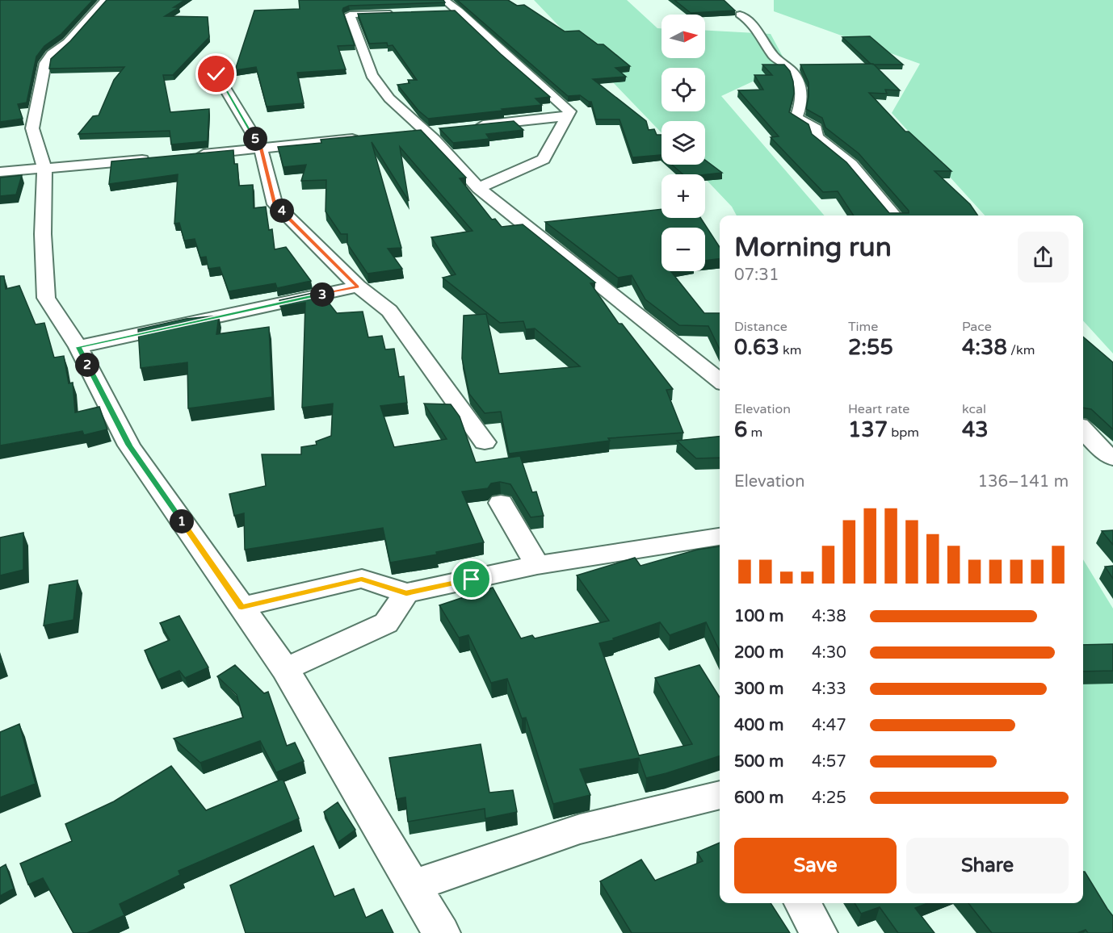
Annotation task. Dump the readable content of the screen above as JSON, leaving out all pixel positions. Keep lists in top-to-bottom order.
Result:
{
  "north": "right",
  "page": {
    "map_buttons": ["+", "−"],
    "pins": [
      "5",
      "4",
      "3",
      "2",
      "1"
    ],
    "heading": ["Morning run", "07:31"],
    "stats": [
      ["Distance", "0.63 km"],
      ["Time", "2:55"],
      ["Pace", "4:38 /km"],
      ["Elevation", "6 m"],
      ["Heart rate", "137 bpm"],
      ["kcal", "43"]
    ],
    "chart": ["Elevation", "136–141 m"],
    "list": [
      {
        "name": "100 m",
        "note": "4:38"
      },
      {
        "name": "200 m",
        "note": "4:30"
      },
      {
        "name": "300 m",
        "note": "4:33"
      },
      {
        "name": "400 m",
        "note": "4:47"
      },
      {
        "name": "500 m",
        "note": "4:57"
      },
      {
        "name": "600 m",
        "note": "4:25"
      }
    ],
    "buttons": ["Save", "Share"]
  }
}
